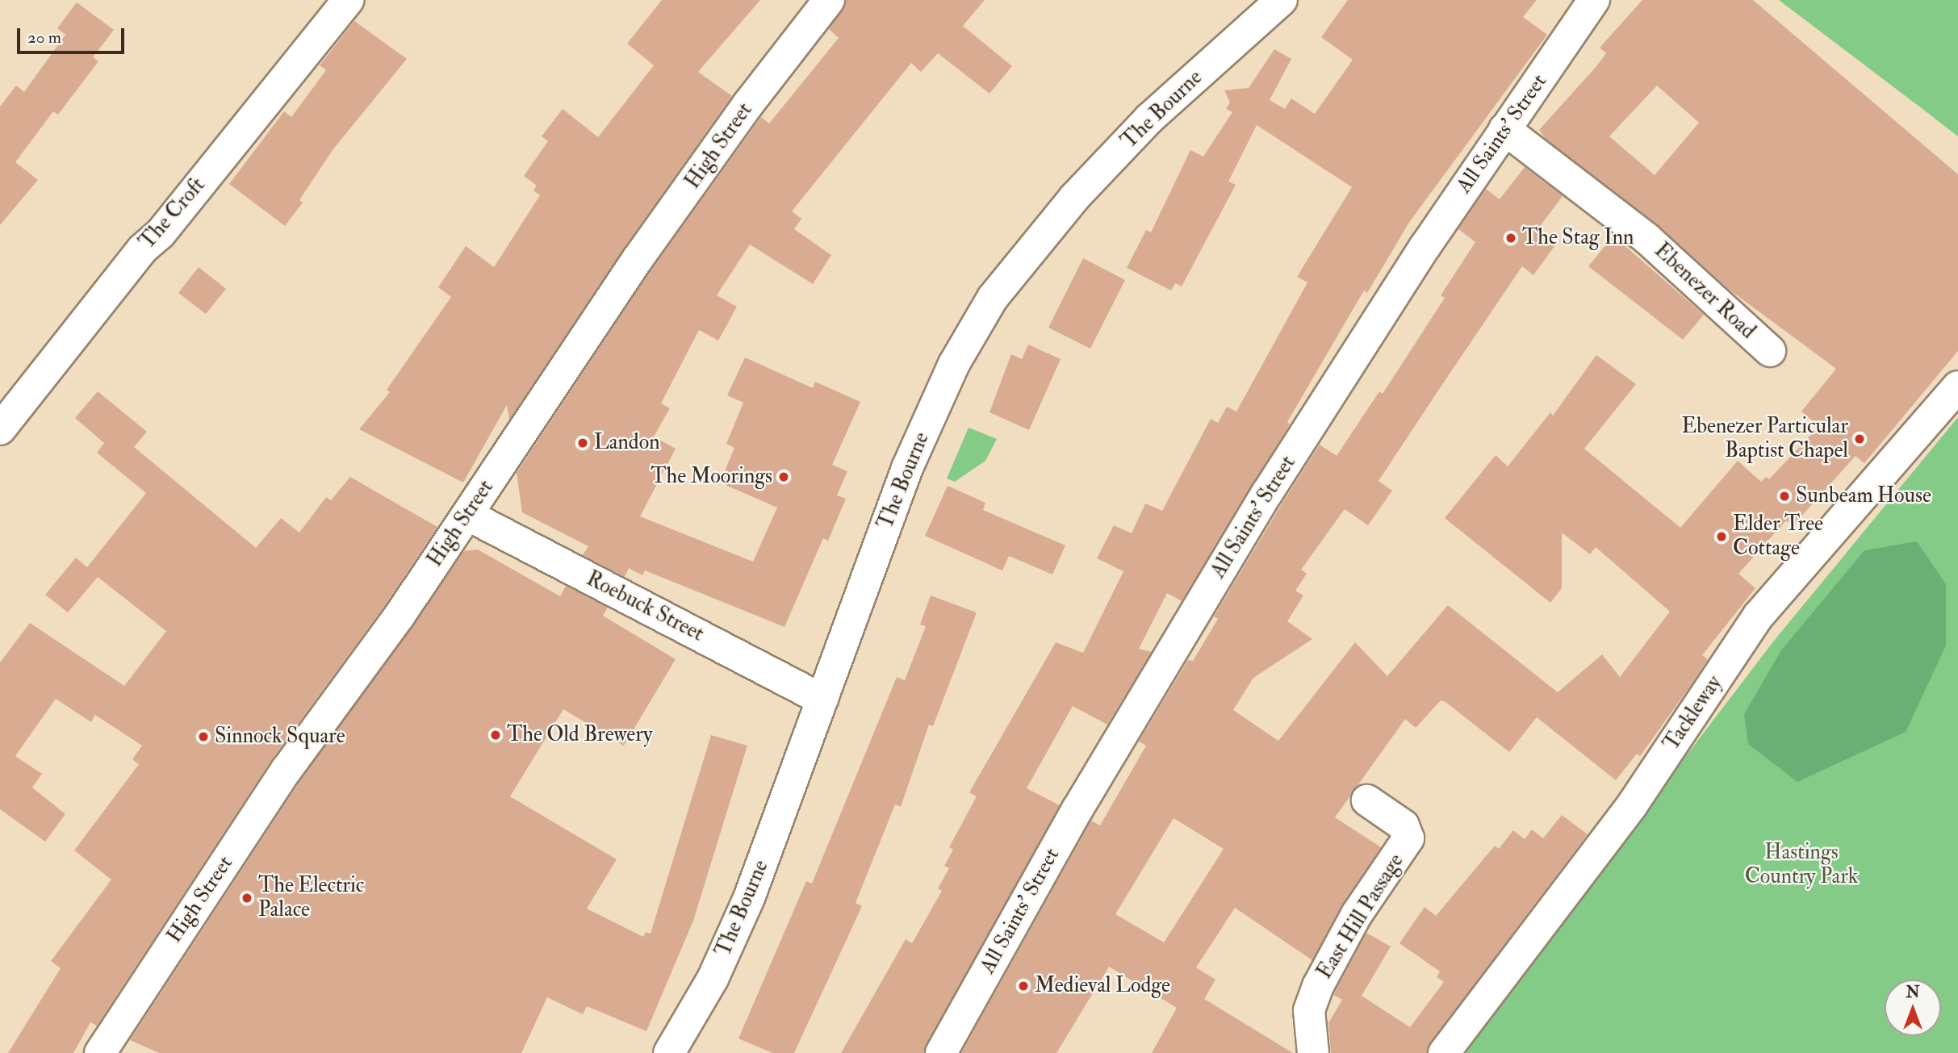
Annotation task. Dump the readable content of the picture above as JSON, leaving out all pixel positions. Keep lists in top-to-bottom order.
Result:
{
  "streets": {
    "main road": [
      "The Bourne",
      "All Saints' Street",
      "High Street",
      "The Croft",
      "Ebenezer Road",
      "Roebuck Street",
      "Tackleway",
      "East Hill Passage"
    ]
  },
  "crossings": [
    ["The Bourne", "Roebuck Street"],
    ["All Saints' Street", "Ebenezer Road"],
    ["High Street", "Roebuck Street"]
  ],
  "parks": ["Hastings Country Park"],
  "places": [
    "The Stag Inn",
    "Ebenezer Particular Baptist Chapel",
    "Landon",
    "The Moorings",
    "Sunbeam House",
    "Elder Tree Cottage",
    "The Old Brewery",
    "Sinnock Square",
    "The Electric Palace",
    "Medieval Lodge"
  ],
  "scale_bar": "20 m",
  "north": "top"
}
